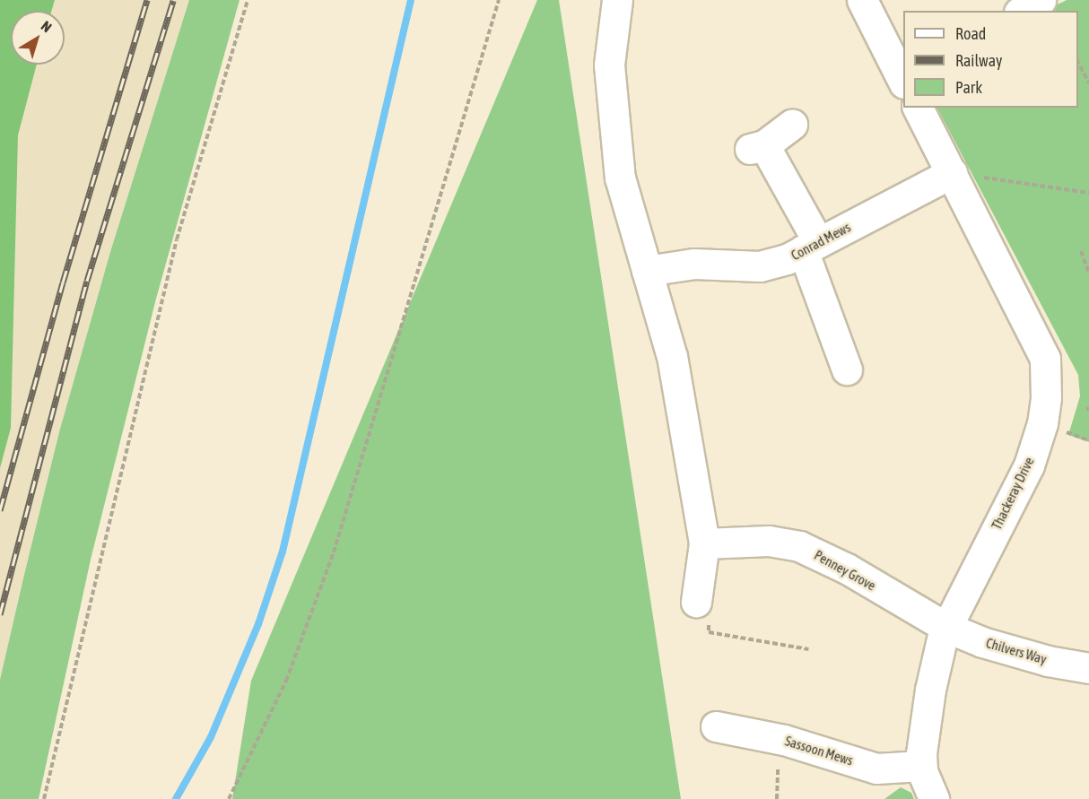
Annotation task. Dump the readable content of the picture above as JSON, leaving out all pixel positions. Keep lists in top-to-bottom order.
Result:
{
  "streets": {
    "street": [
      "Conrad Mews",
      "Thackeray Drive",
      "Penney Grove",
      "Chilvers Way",
      "Sassoon Mews"
    ]
  },
  "crossings": [
    ["Conrad Mews", "Thackeray Drive"],
    ["Thackeray Drive", "Penney Grove"],
    ["Thackeray Drive", "Chilvers Way"],
    ["Thackeray Drive", "Sassoon Mews"],
    ["Penney Grove", "Chilvers Way"]
  ],
  "legend": ["Road", "Railway", "Park"],
  "north": "top right"
}
